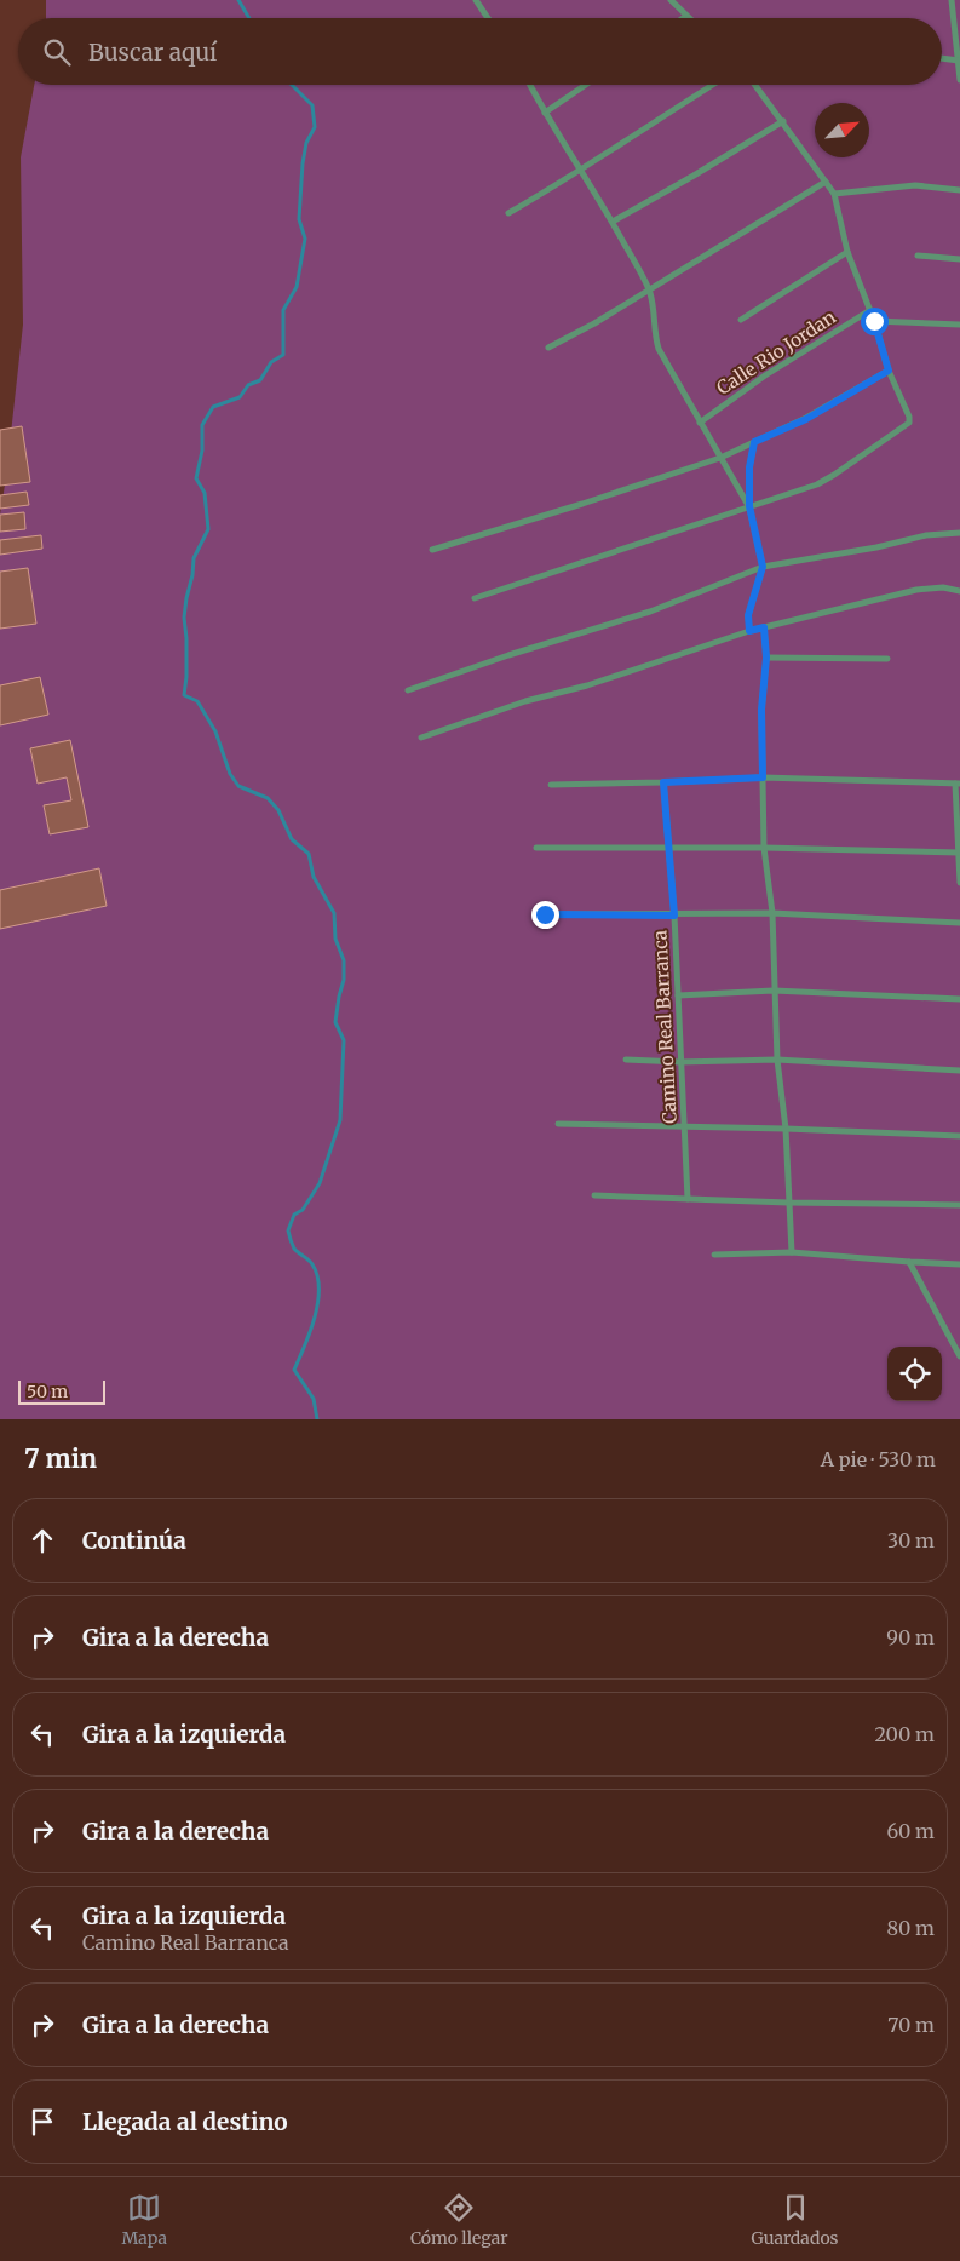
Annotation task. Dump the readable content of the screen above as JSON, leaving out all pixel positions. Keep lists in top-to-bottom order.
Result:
{
  "streets": {
    "street": ["Calle Rio Jordan", "Camino Real Barranca"]
  },
  "scale_bar": "50 m",
  "north": "top right",
  "page": {
    "search": "Buscar aquí",
    "scale": "50 m",
    "heading": ["7 min", "A pie · 530 m"],
    "list": [
      ["Continúa", "30 m"],
      ["Gira a la derecha", "90 m"],
      ["Gira a la izquierda", "200 m"],
      ["Gira a la derecha", "60 m"],
      ["Gira a la izquierda", "Camino Real Barranca", "80 m"],
      ["Gira a la derecha", "70 m"],
      "Llegada al destino"
    ],
    "nav": ["Mapa", "Cómo llegar", "Guardados"]
  }
}
